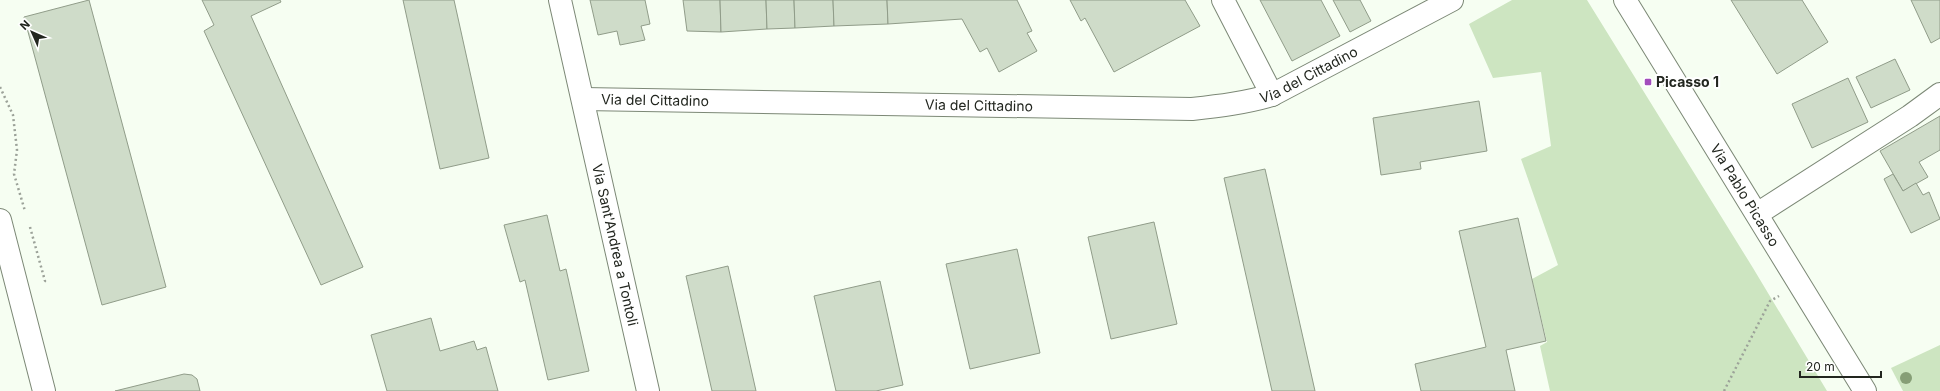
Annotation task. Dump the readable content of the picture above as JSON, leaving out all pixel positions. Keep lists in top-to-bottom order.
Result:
{
  "streets": {
    "street": ["Via del Cittadino", "Via Pablo Picasso", "Via Sant'Andrea a Tontoli"]
  },
  "crossings": [
    ["Via del Cittadino", "Via Sant'Andrea a Tontoli"]
  ],
  "places": {
    "transit": ["Picasso 1"]
  },
  "scale_bar": "20 m",
  "north": "top left"
}
